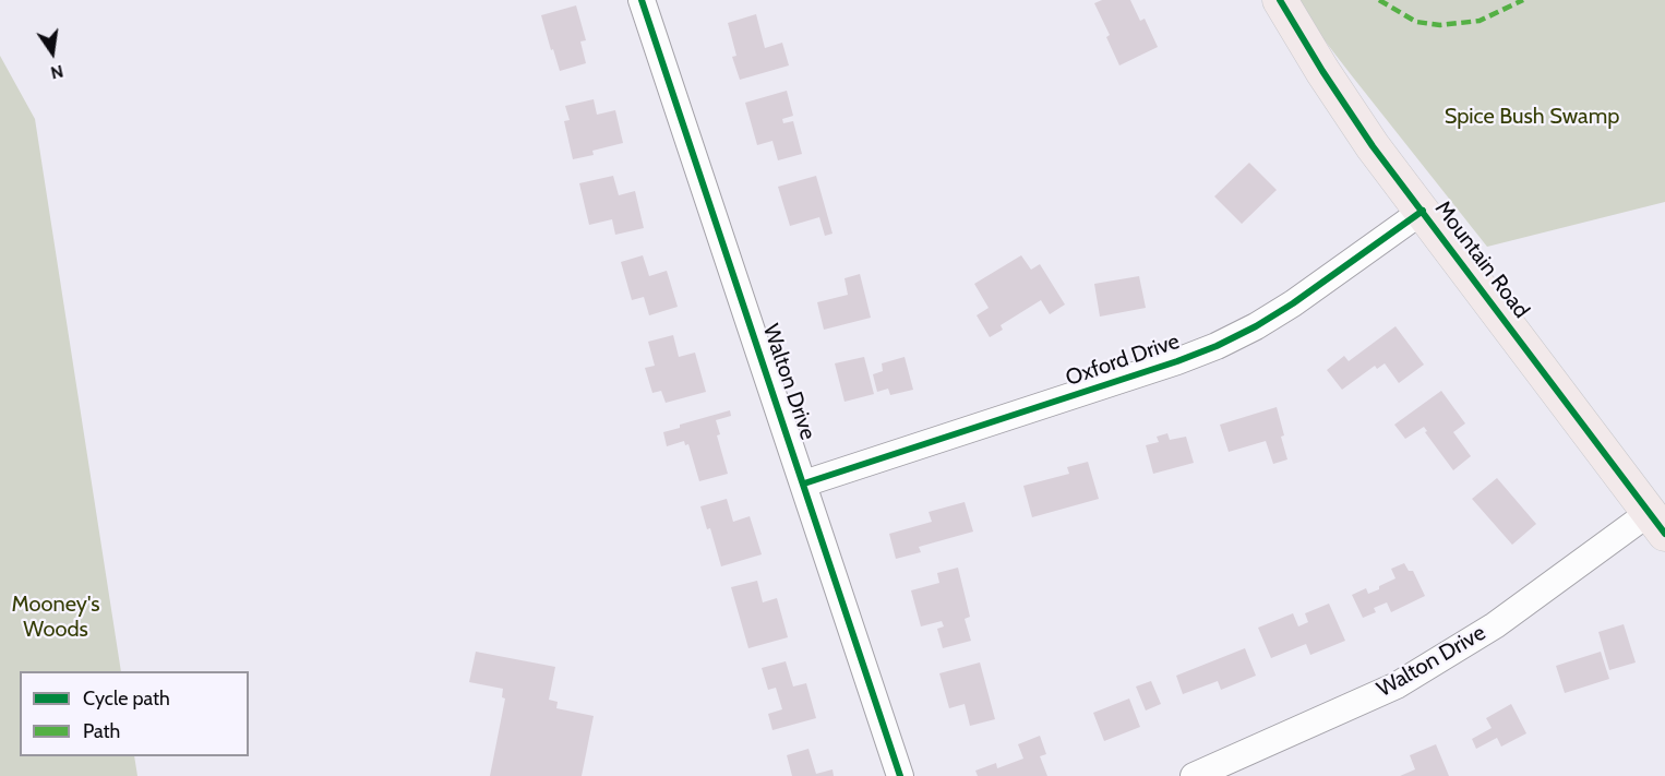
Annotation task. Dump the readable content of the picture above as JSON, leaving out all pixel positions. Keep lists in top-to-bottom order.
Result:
{
  "streets": {
    "main road": ["Mountain Road"],
    "street": ["Oxford Drive", "Walton Drive"]
  },
  "crossings": [
    ["Mountain Road", "Oxford Drive"],
    ["Mountain Road", "Walton Drive"],
    ["Oxford Drive", "Walton Drive"]
  ],
  "parks": ["Spice Bush Swamp", "Mooney's Woods"],
  "legend": ["Cycle path", "Path"],
  "north": "bottom"
}
